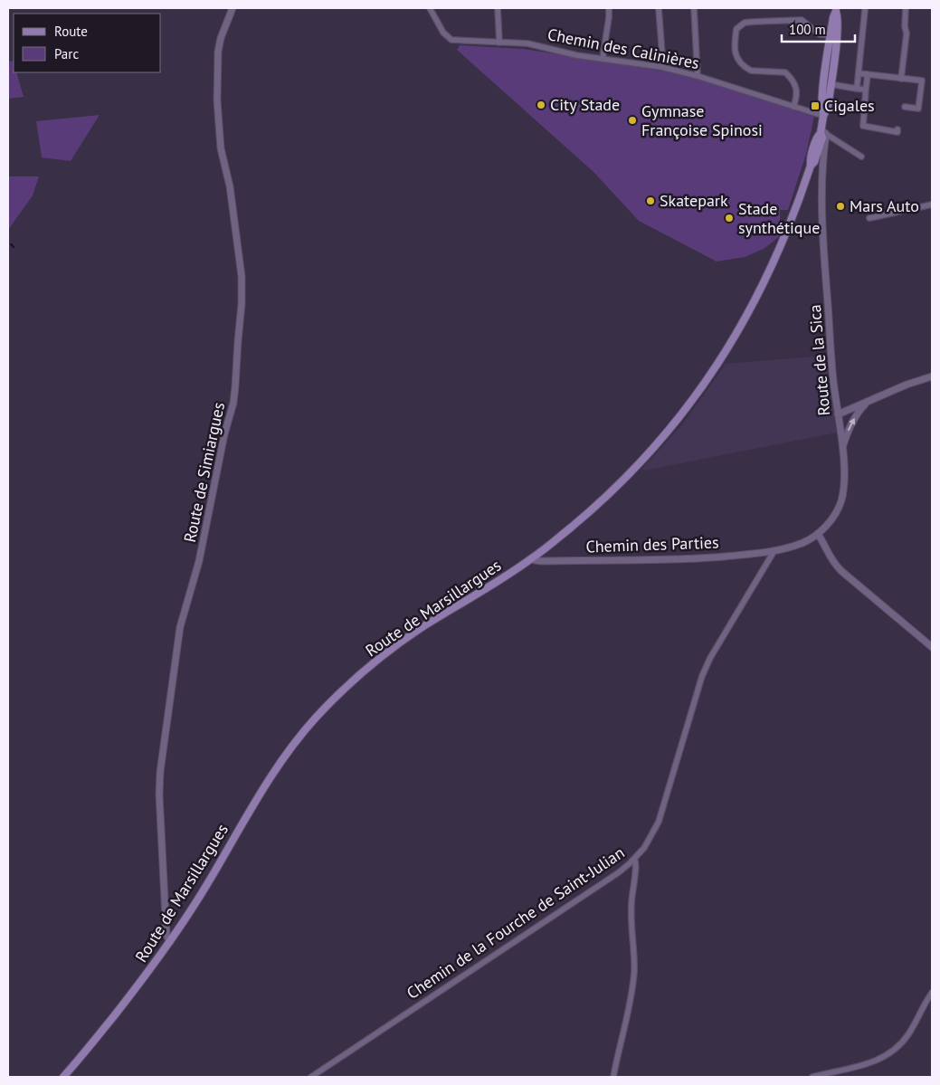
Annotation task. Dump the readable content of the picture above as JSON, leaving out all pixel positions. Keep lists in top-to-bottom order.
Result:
{
  "streets": {
    "main road": ["Route de Marsillargues"],
    "street": [
      "Chemin des Calinières",
      "Route de la Sica",
      "Route de Simiargues",
      "Chemin des Parties",
      "Chemin de la Fourche de Saint-Julian"
    ]
  },
  "crossings": [
    ["Chemin des Calinières", "Route de Marsillargues"],
    ["Route de la Sica", "Chemin des Parties"],
    ["Route de la Sica", "Route de Marsillargues"],
    ["Route de la Sica", "Chemin de la Fourche de Saint-Julian"],
    ["Route de Simiargues", "Route de Marsillargues"],
    ["Chemin des Parties", "Route de Marsillargues"],
    ["Chemin des Parties", "Chemin de la Fourche de Saint-Julian"]
  ],
  "places": {
    "other": [
      "City Stade",
      "Gymnase Françoise Spinosi",
      "Skatepark",
      "Mars Auto",
      "Stade synthétique"
    ],
    "transit": ["Cigales"]
  },
  "legend": ["Route", "Parc"],
  "scale_bar": "100 m"
}
